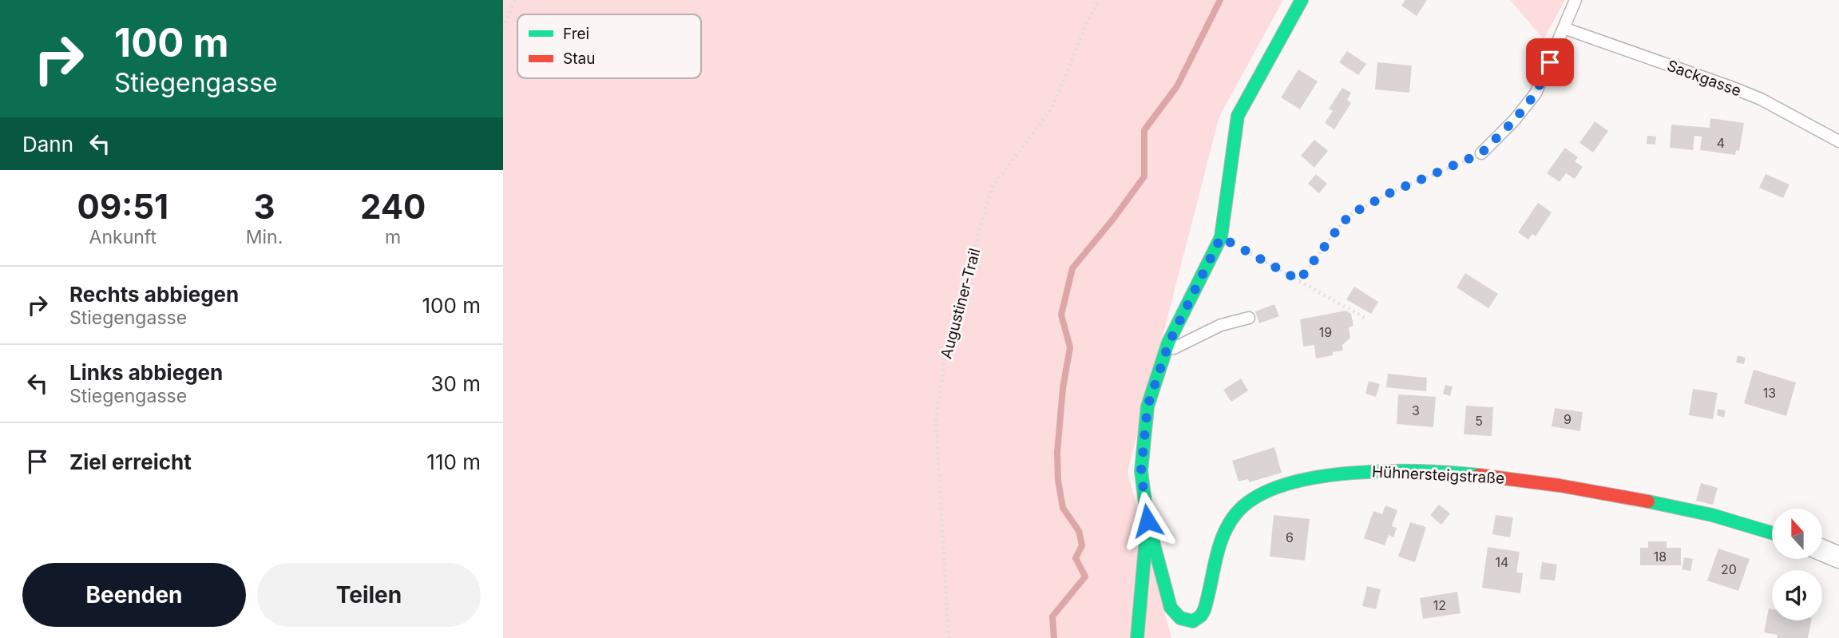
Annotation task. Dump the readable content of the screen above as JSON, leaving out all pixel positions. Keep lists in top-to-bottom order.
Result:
{
  "streets": {
    "street": ["Hühnersteigstraße"],
    "lane": ["Sackgasse"],
    "path": ["Augustiner-Trail"]
  },
  "house_numbers": [
    "4",
    "19",
    "13",
    "3",
    "9",
    "5",
    "6",
    "18",
    "14",
    "20",
    "12"
  ],
  "legend": ["Frei", "Stau"],
  "north": "top",
  "page": {
    "turn": ["100 m", "Stiegengasse"],
    "then": "Dann",
    "eta": [
      "09:51",
      "Ankunft",
      "3",
      "Min.",
      "240",
      "m"
    ],
    "list": [
      {
        "name": "Rechts abbiegen",
        "note": "Stiegengasse",
        "value": "100 m"
      },
      {
        "name": "Links abbiegen",
        "note": "Stiegengasse",
        "value": "30 m"
      },
      {
        "name": "Ziel erreicht",
        "value": "110 m"
      }
    ],
    "buttons": ["Beenden", "Teilen"]
  }
}
